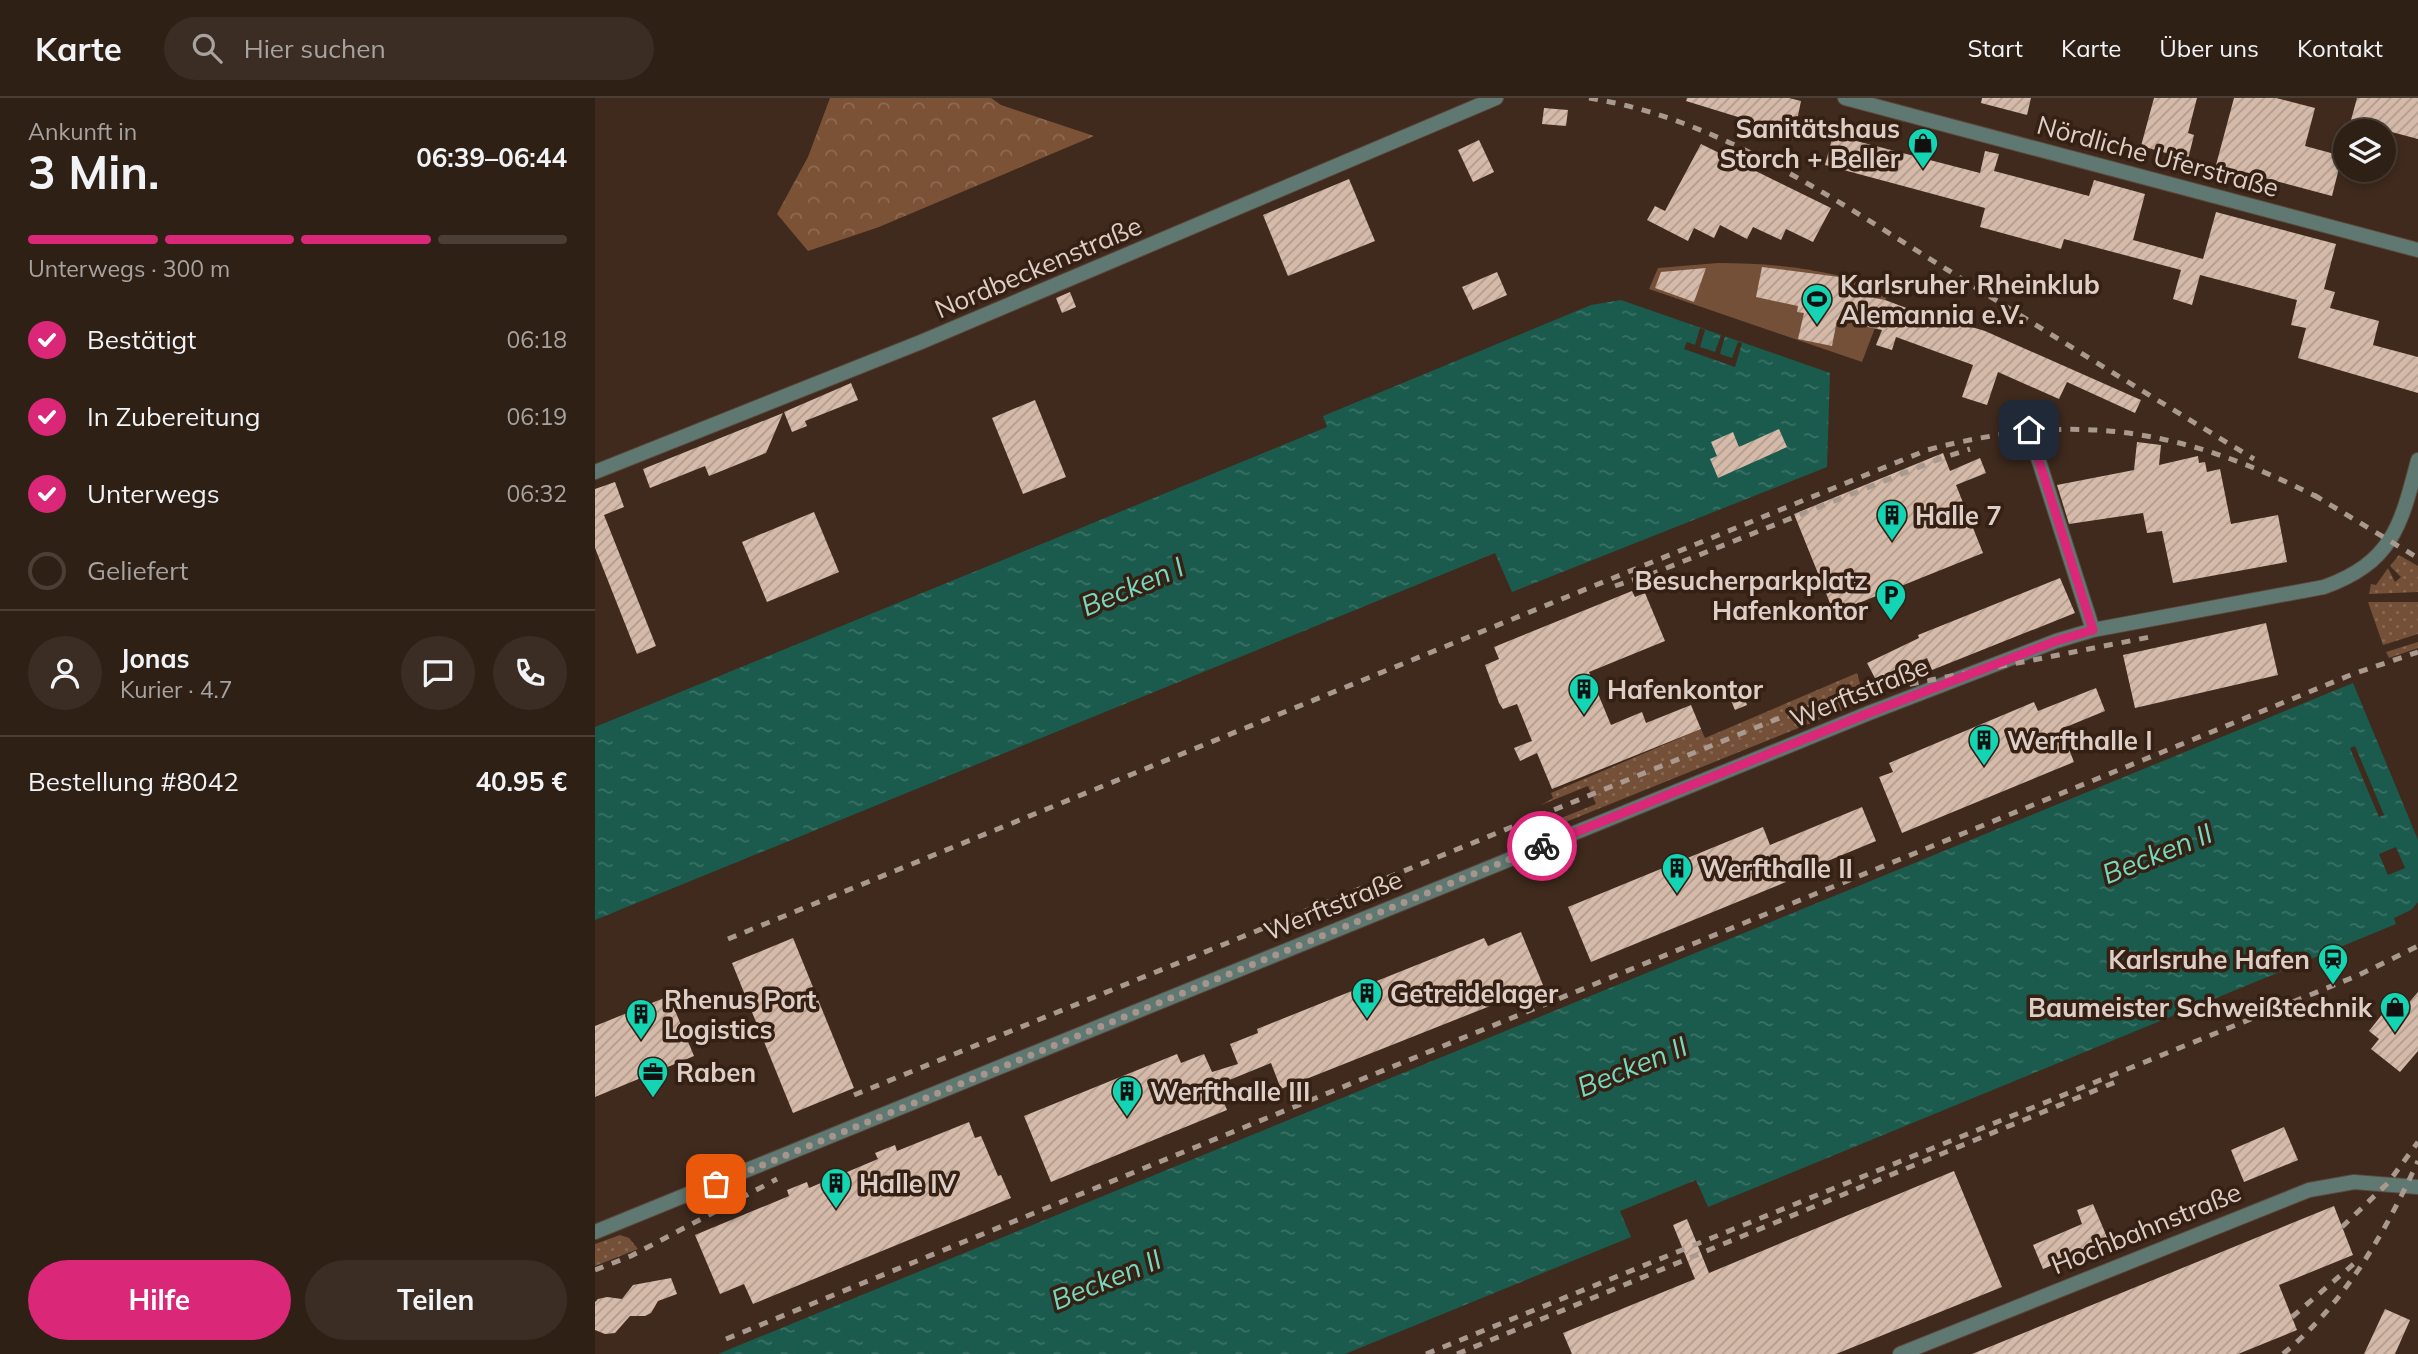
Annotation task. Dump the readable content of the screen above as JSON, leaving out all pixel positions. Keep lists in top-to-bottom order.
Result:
{
  "streets": {
    "street": [
      "Nördliche Uferstraße",
      "Nordbeckenstraße",
      "Werftstraße",
      "Hochbahnstraße"
    ]
  },
  "water": ["Becken I", "Becken II"],
  "places": {
    "shop": ["Sanitätshaus Storch + Beller", "Baumeister Schweißtechnik"],
    "sports": ["Karlsruher Rheinklub Alemannia e.V."],
    "building": [
      "Halle 7",
      "Hafenkontor",
      "Werfthalle I",
      "Werfthalle II",
      "Getreidelager",
      "Rhenus Port Logistics",
      "Werfthalle III",
      "Halle IV"
    ],
    "parking": ["Besucherparkplatz Hafenkontor"],
    "station": ["Karlsruhe Hafen"],
    "office": ["Raben"]
  },
  "page": {
    "header": "Karte",
    "search": "Hier suchen",
    "nav": [
      "Start",
      "Karte",
      "Über uns",
      "Kontakt"
    ],
    "heading": ["3 Min.", "Ankunft in", "06:39–06:44"],
    "panel": [
      "Jonas",
      "Kurier · 4.7",
      "Bestellung #8042",
      "40.95 €"
    ],
    "bar": "Unterwegs · 300 m",
    "list": [
      ["Bestätigt", "06:18"],
      ["In Zubereitung", "06:19"],
      ["Unterwegs", "06:32"],
      "Geliefert"
    ],
    "buttons": ["Hilfe", "Teilen"]
  }
}
